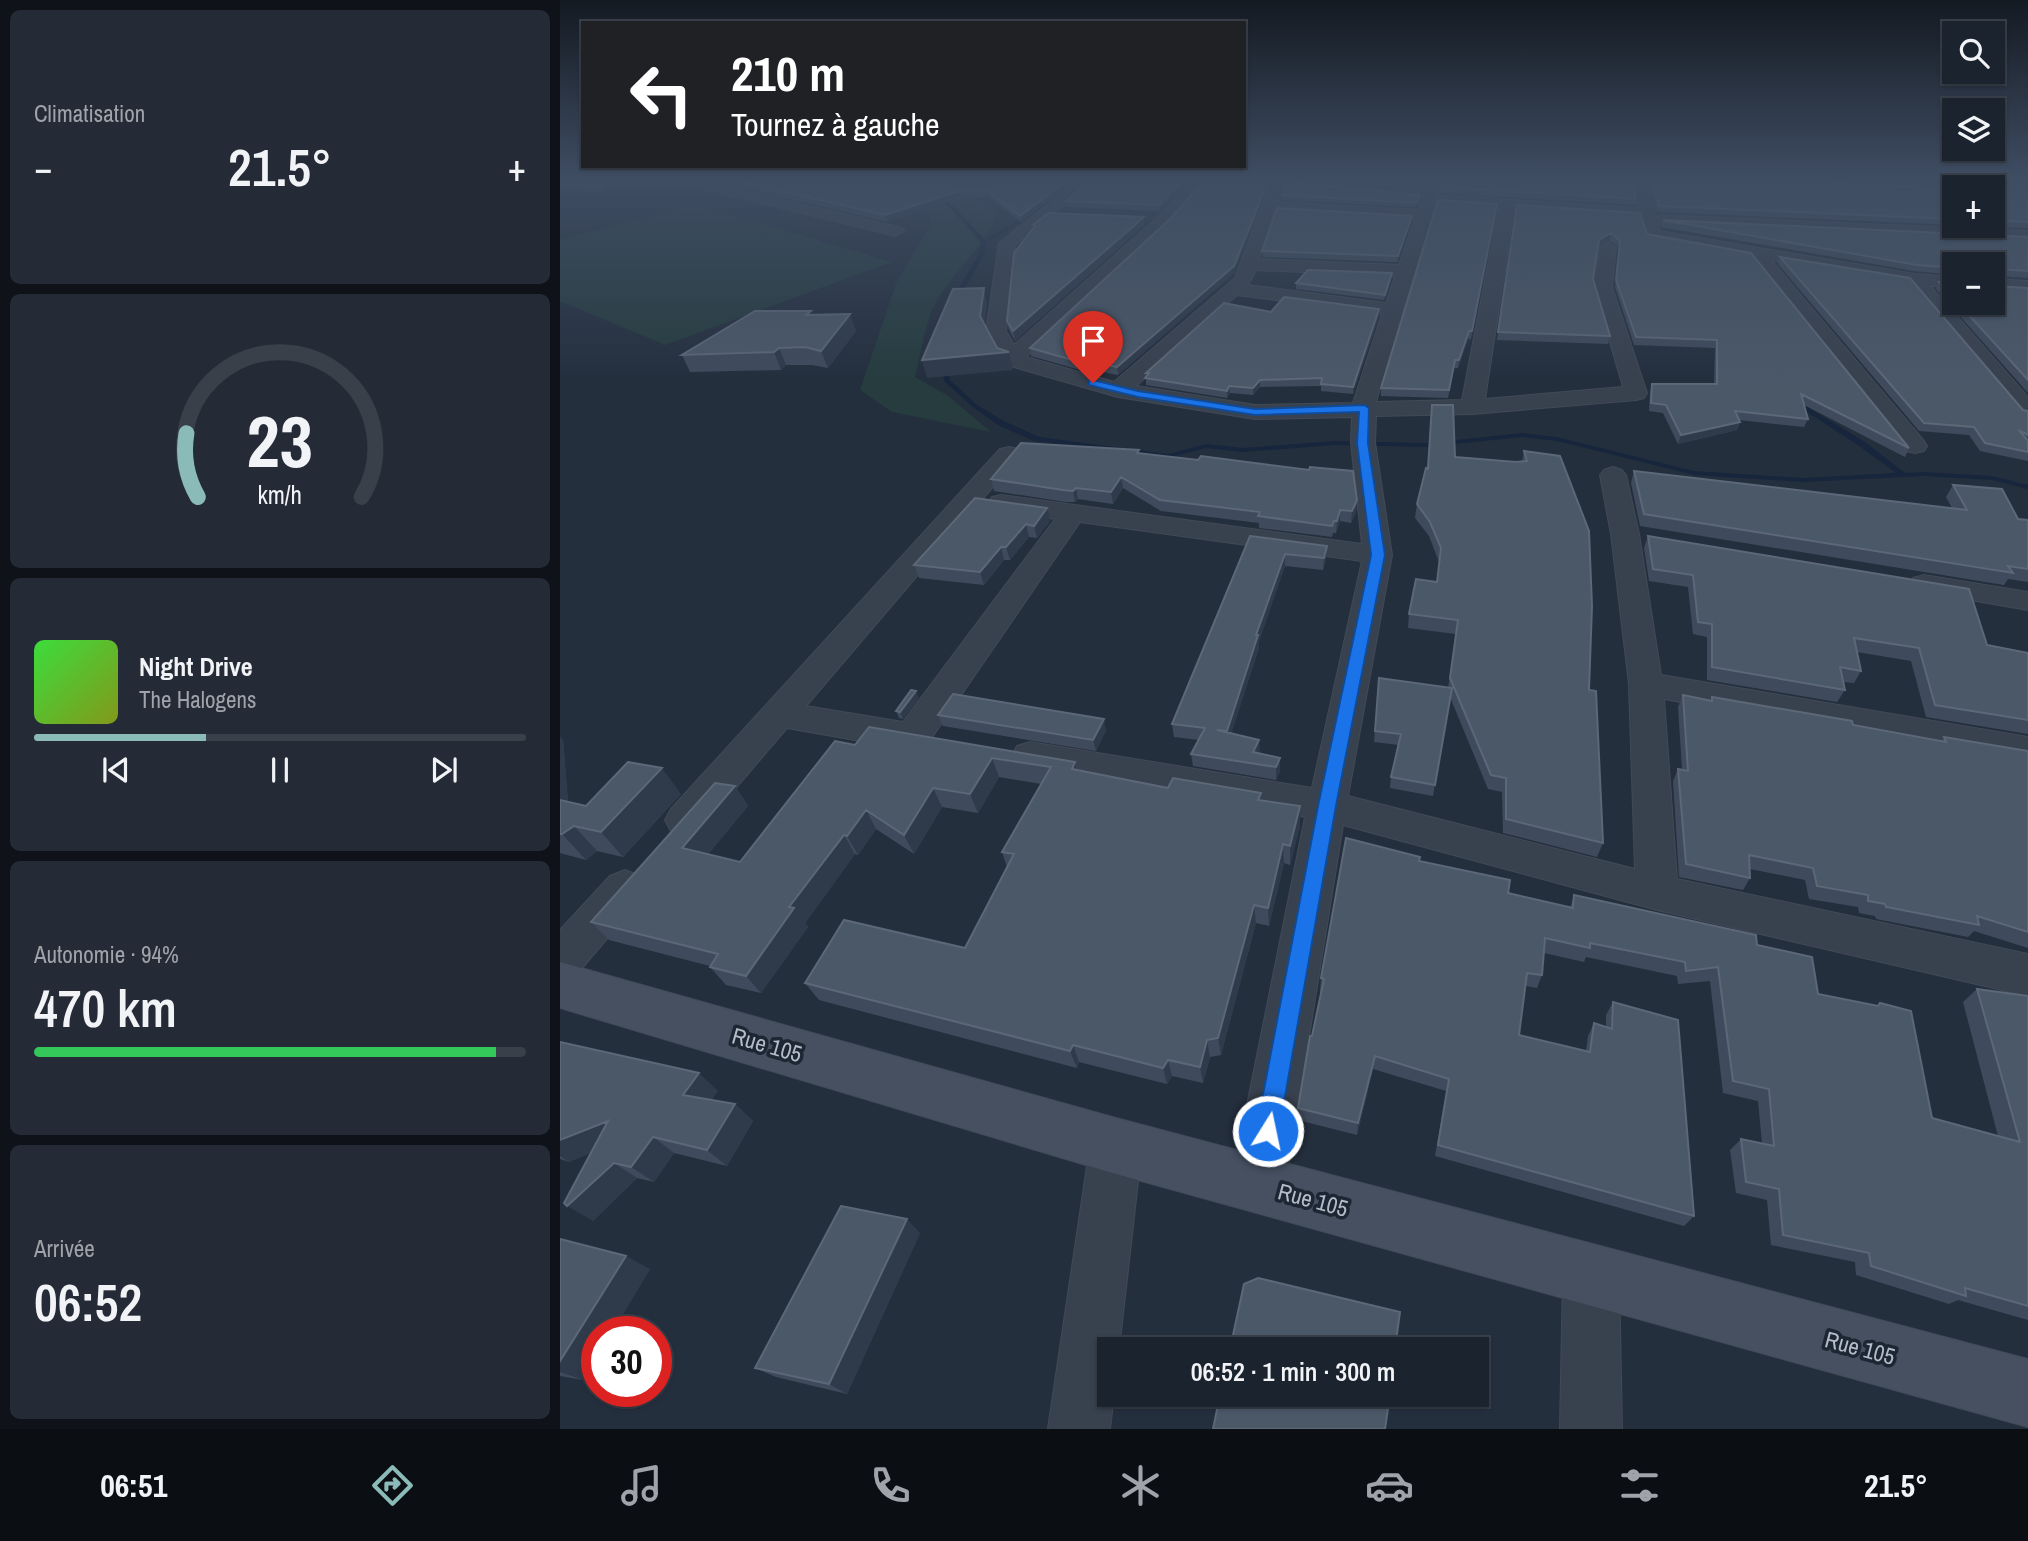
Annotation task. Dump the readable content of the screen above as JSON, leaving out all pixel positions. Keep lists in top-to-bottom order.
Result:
{
  "streets": {
    "street": ["Rue 105"]
  },
  "page": {
    "tile": [
      "Climatisation",
      ["Autonomie · 94%", "470 km"],
      ["Arrivée", "06:52"]
    ],
    "map_buttons": ["+", "−"],
    "turn": ["210 m", "Tournez à gauche"],
    "heat": ["−", "21.5°", "+"],
    "song": ["Night Drive", "The Halogens"],
    "limit": "30",
    "trip": "06:52 · 1 min · 300 m",
    "tabs": ["06:51", "21.5°"],
    "gauge": ["23", "km/h"]
  }
}
